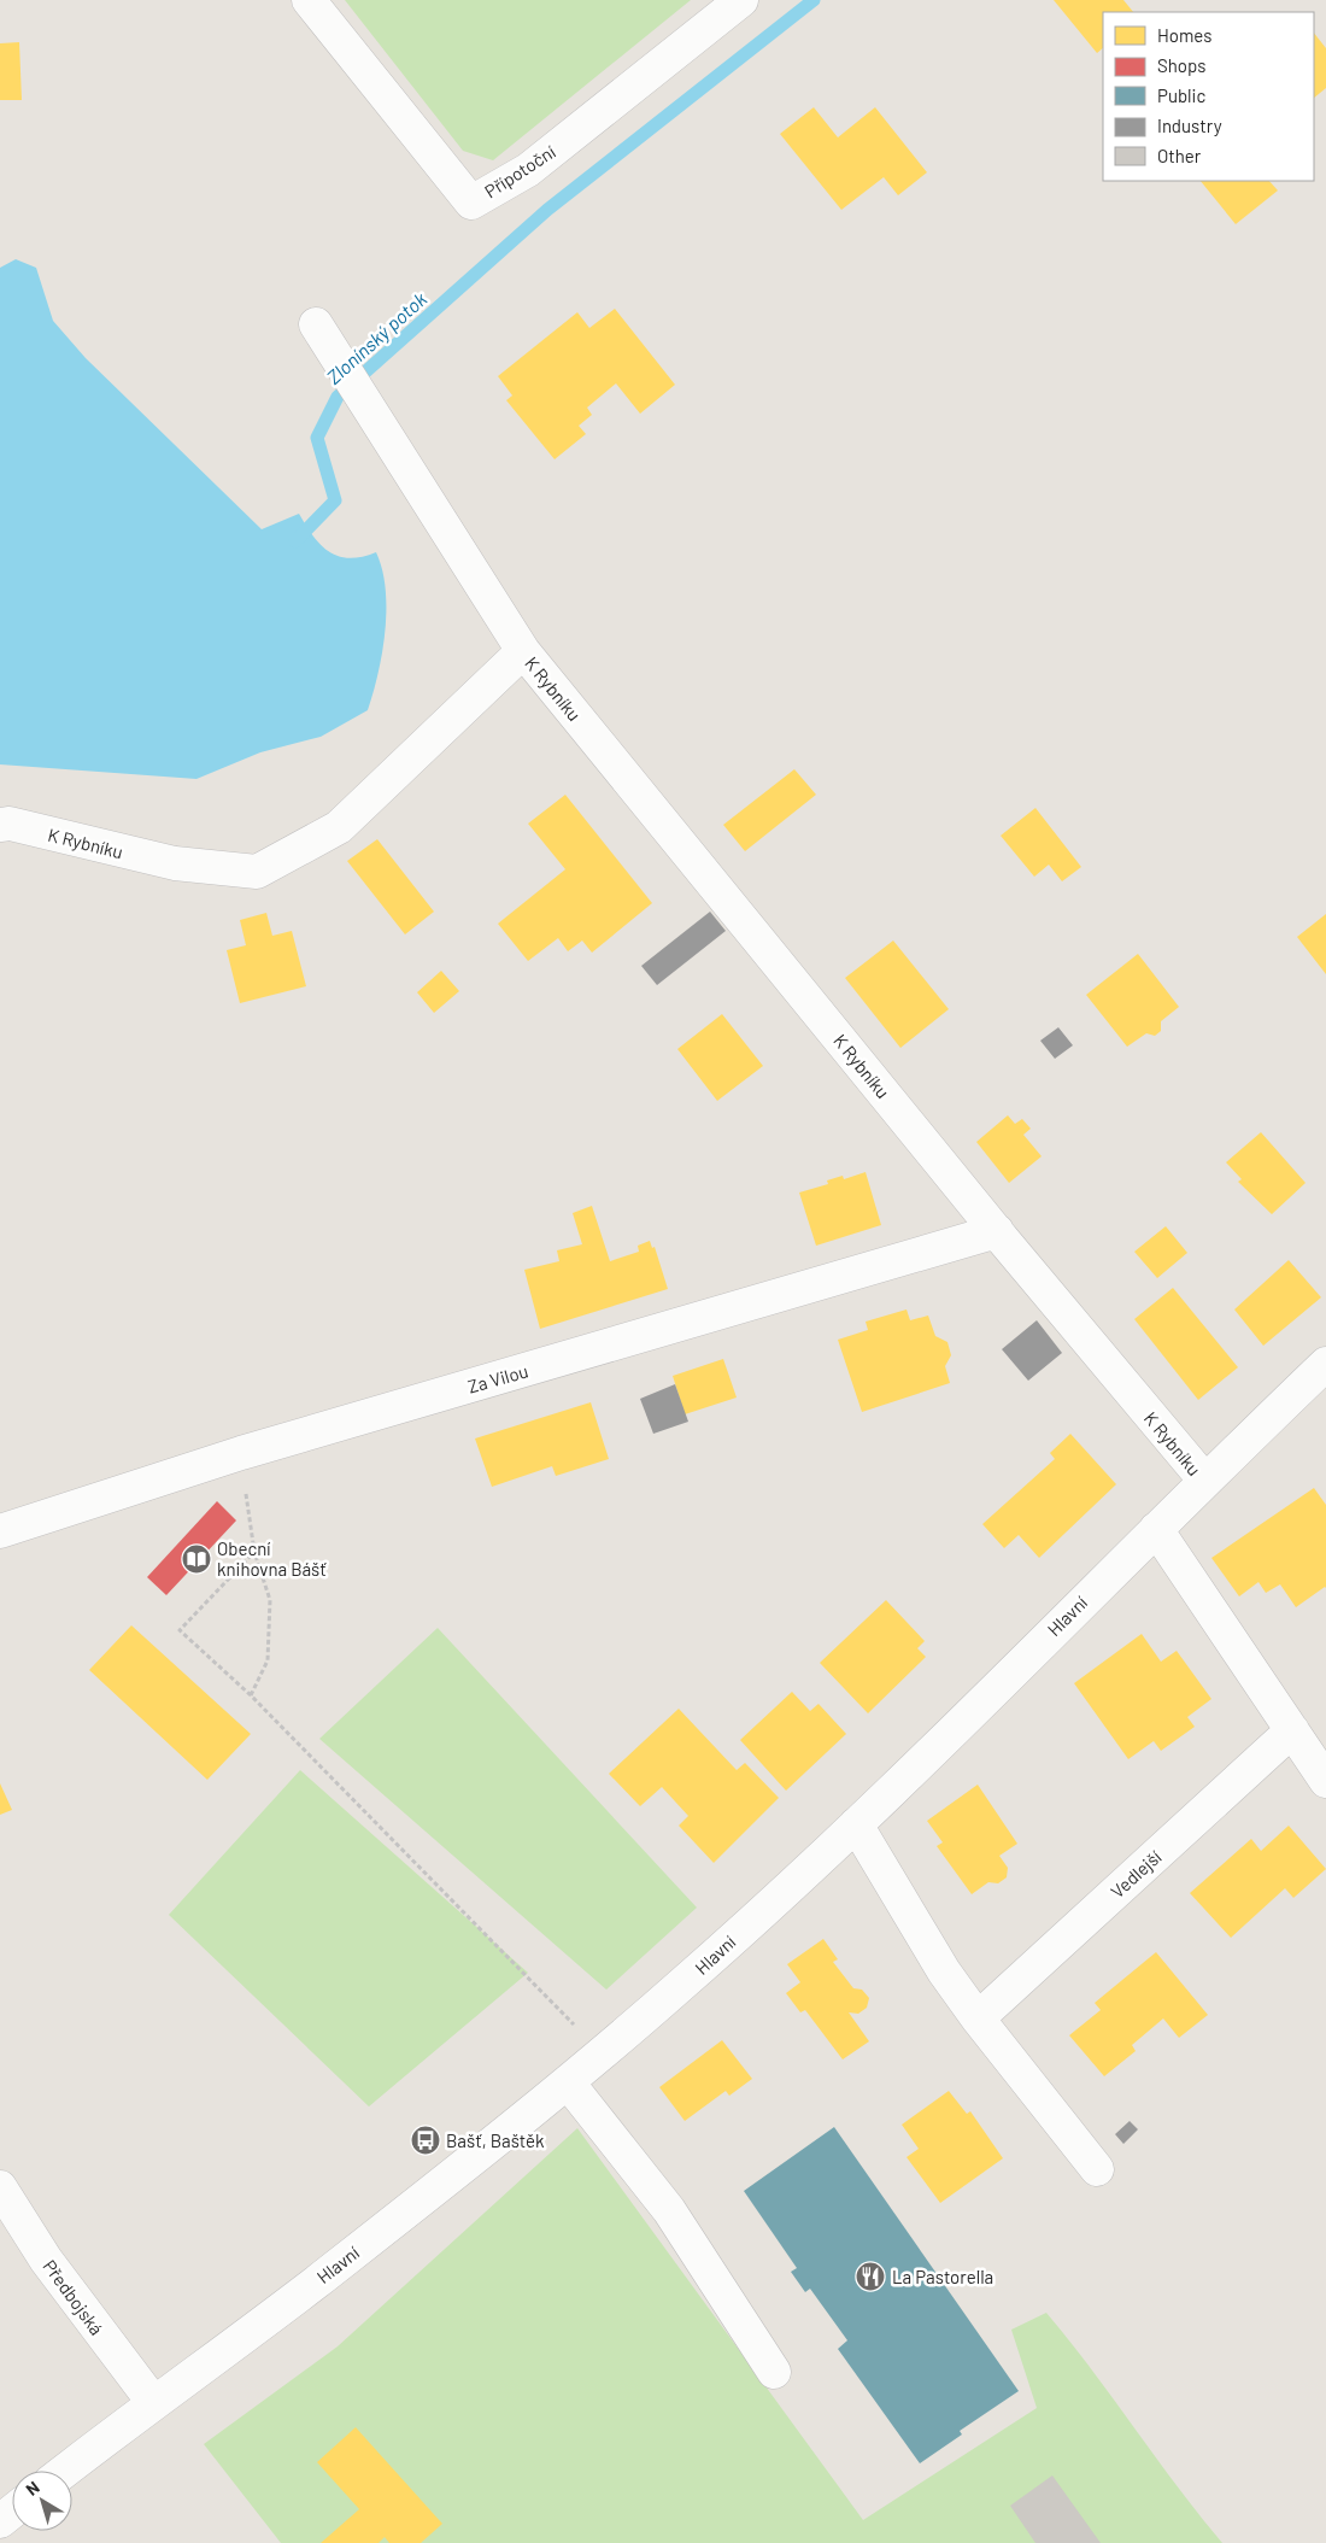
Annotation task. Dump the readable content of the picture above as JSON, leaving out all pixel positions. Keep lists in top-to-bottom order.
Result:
{
  "streets": {
    "street": [
      "Přípotoční",
      "K Rybníku",
      "Za Vilou",
      "Hlavní",
      "Vedlejší",
      "Předbojská"
    ]
  },
  "crossings": [
    ["K Rybníku", "Za Vilou"],
    ["K Rybníku", "Hlavní"],
    ["Hlavní", "Předbojská"]
  ],
  "water": ["Zlonínský potok"],
  "places": {
    "library": ["Obecní knihovna Bášť"],
    "bus stop": ["Bašť, Baštěk"],
    "restaurant": ["La Pastorella"]
  },
  "legend": [
    "Homes",
    "Shops",
    "Public",
    "Industry",
    "Other"
  ],
  "north": "top left"
}
